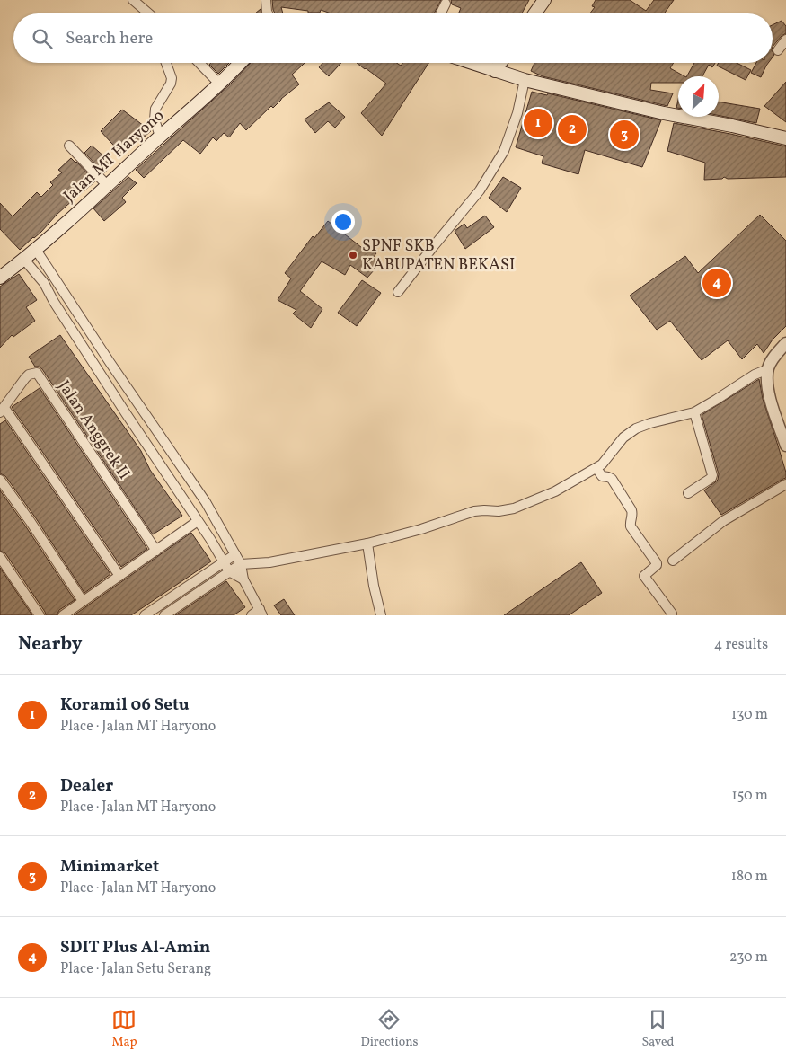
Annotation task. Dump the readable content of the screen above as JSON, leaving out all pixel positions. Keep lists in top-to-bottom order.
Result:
{
  "streets": {
    "main road": ["Jalan MT Haryono"],
    "street": ["Jalan Anggrek II"]
  },
  "places": ["SPNF SKB KABUPATEN BEKASI"],
  "north": "top right",
  "page": {
    "search": "Search here",
    "pins": [
      "1",
      "2",
      "3",
      "4"
    ],
    "heading": ["Nearby", "4 results"],
    "list": [
      {
        "mark": "1",
        "name": "Koramil 06 Setu",
        "note": "Place · Jalan MT Haryono",
        "value": "130 m"
      },
      {
        "mark": "2",
        "name": "Dealer",
        "note": "Place · Jalan MT Haryono",
        "value": "150 m"
      },
      {
        "mark": "3",
        "name": "Minimarket",
        "note": "Place · Jalan MT Haryono",
        "value": "180 m"
      },
      {
        "mark": "4",
        "name": "SDIT Plus Al-Amin",
        "note": "Place · Jalan Setu Serang",
        "value": "230 m"
      }
    ],
    "nav": ["Map", "Directions", "Saved"]
  }
}
